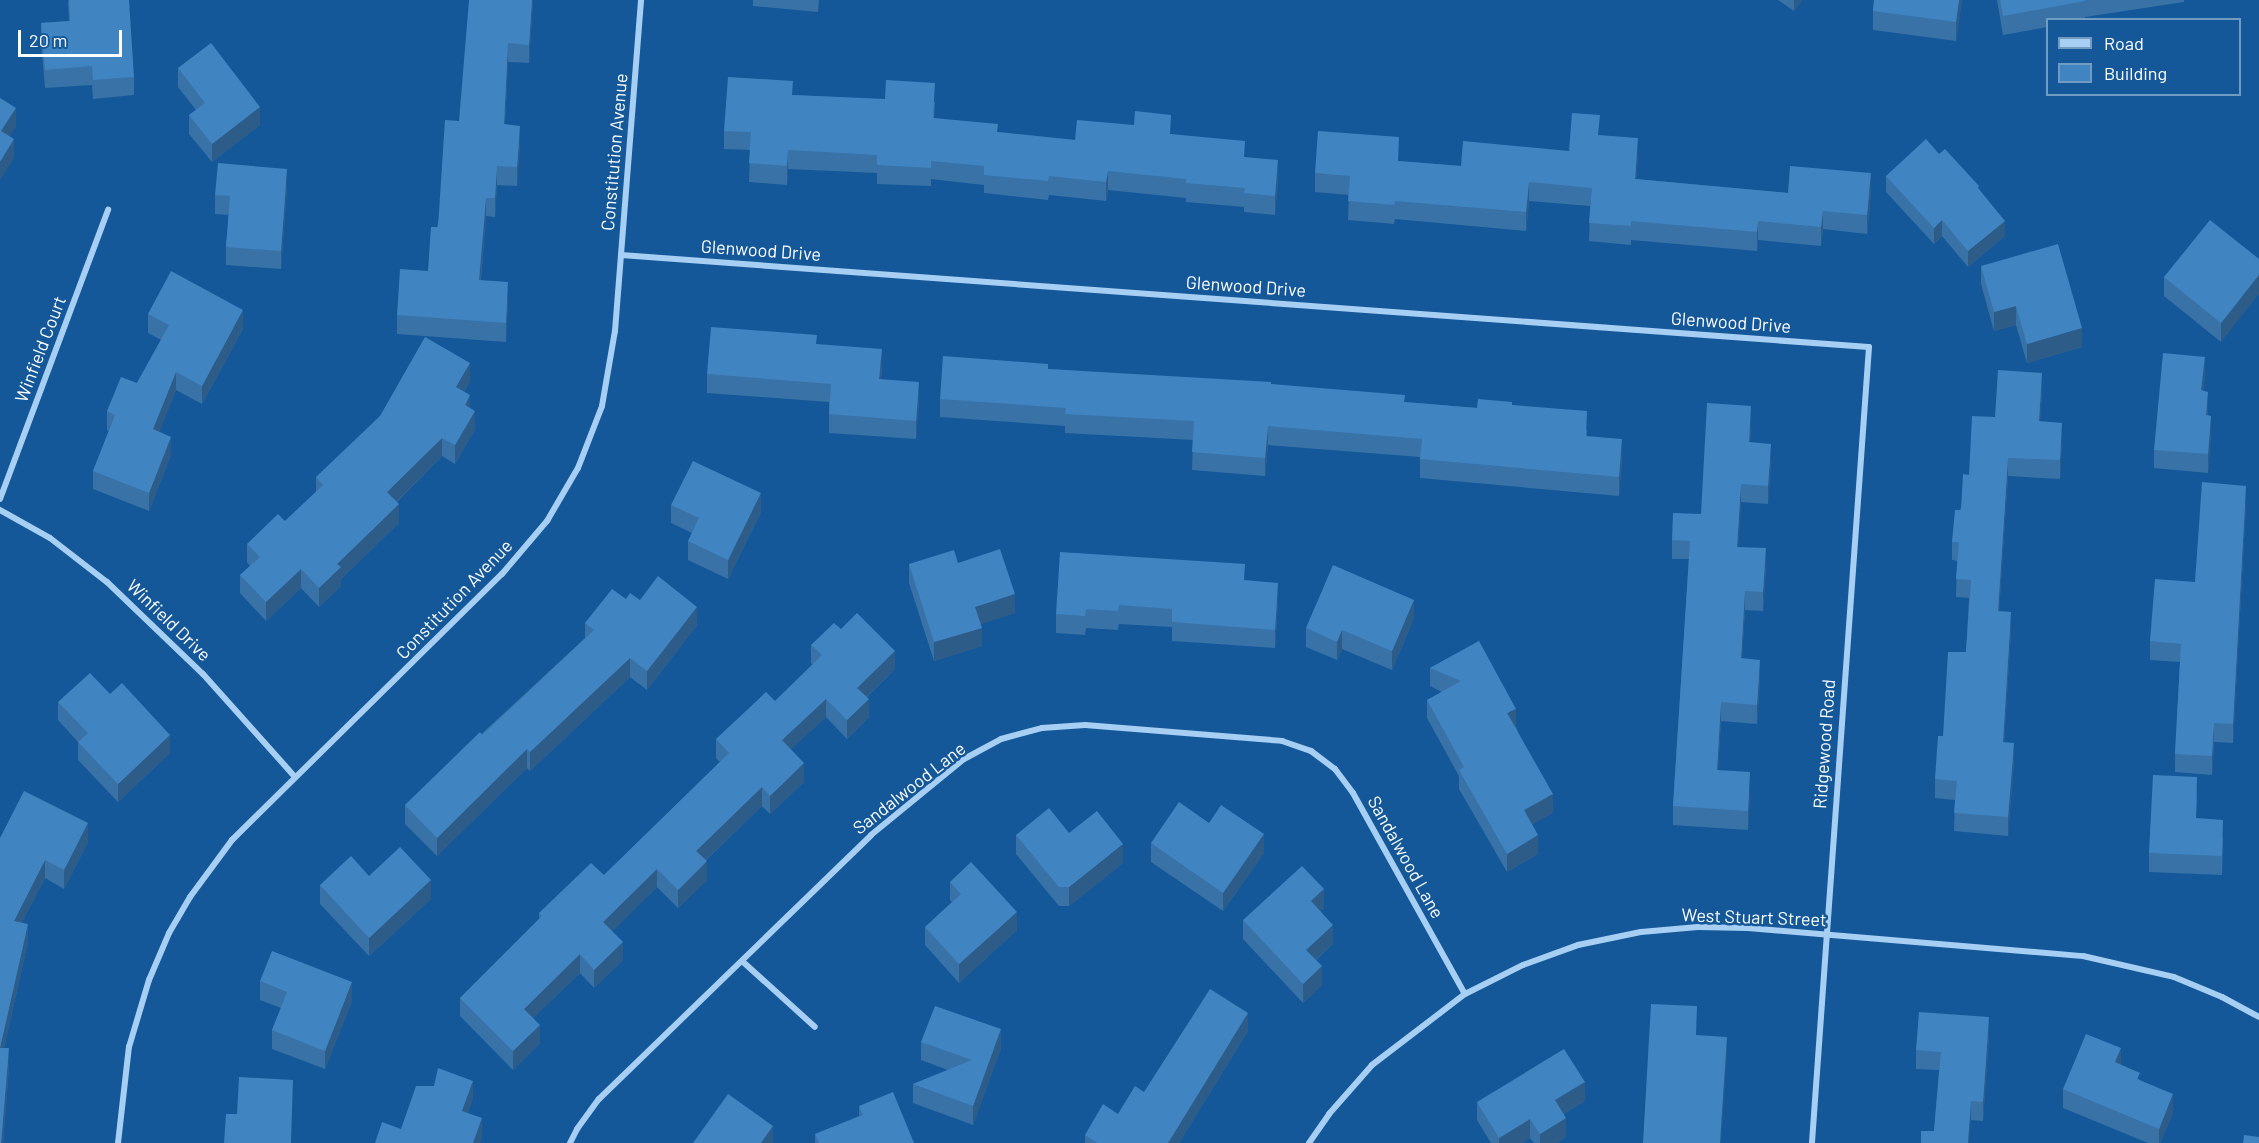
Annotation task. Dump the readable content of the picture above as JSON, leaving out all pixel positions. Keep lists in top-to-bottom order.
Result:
{
  "streets": {
    "street": [
      "Constitution Avenue",
      "Glenwood Drive",
      "Winfield Court",
      "Winfield Drive",
      "Ridgewood Road",
      "Sandalwood Lane",
      "West Stuart Street"
    ]
  },
  "crossings": [
    ["Constitution Avenue", "Glenwood Drive"],
    ["Constitution Avenue", "Winfield Drive"],
    ["Glenwood Drive", "Ridgewood Road"],
    ["Ridgewood Road", "West Stuart Street"],
    ["Sandalwood Lane", "West Stuart Street"]
  ],
  "legend": ["Road", "Building"],
  "scale_bar": "20 m"
}
